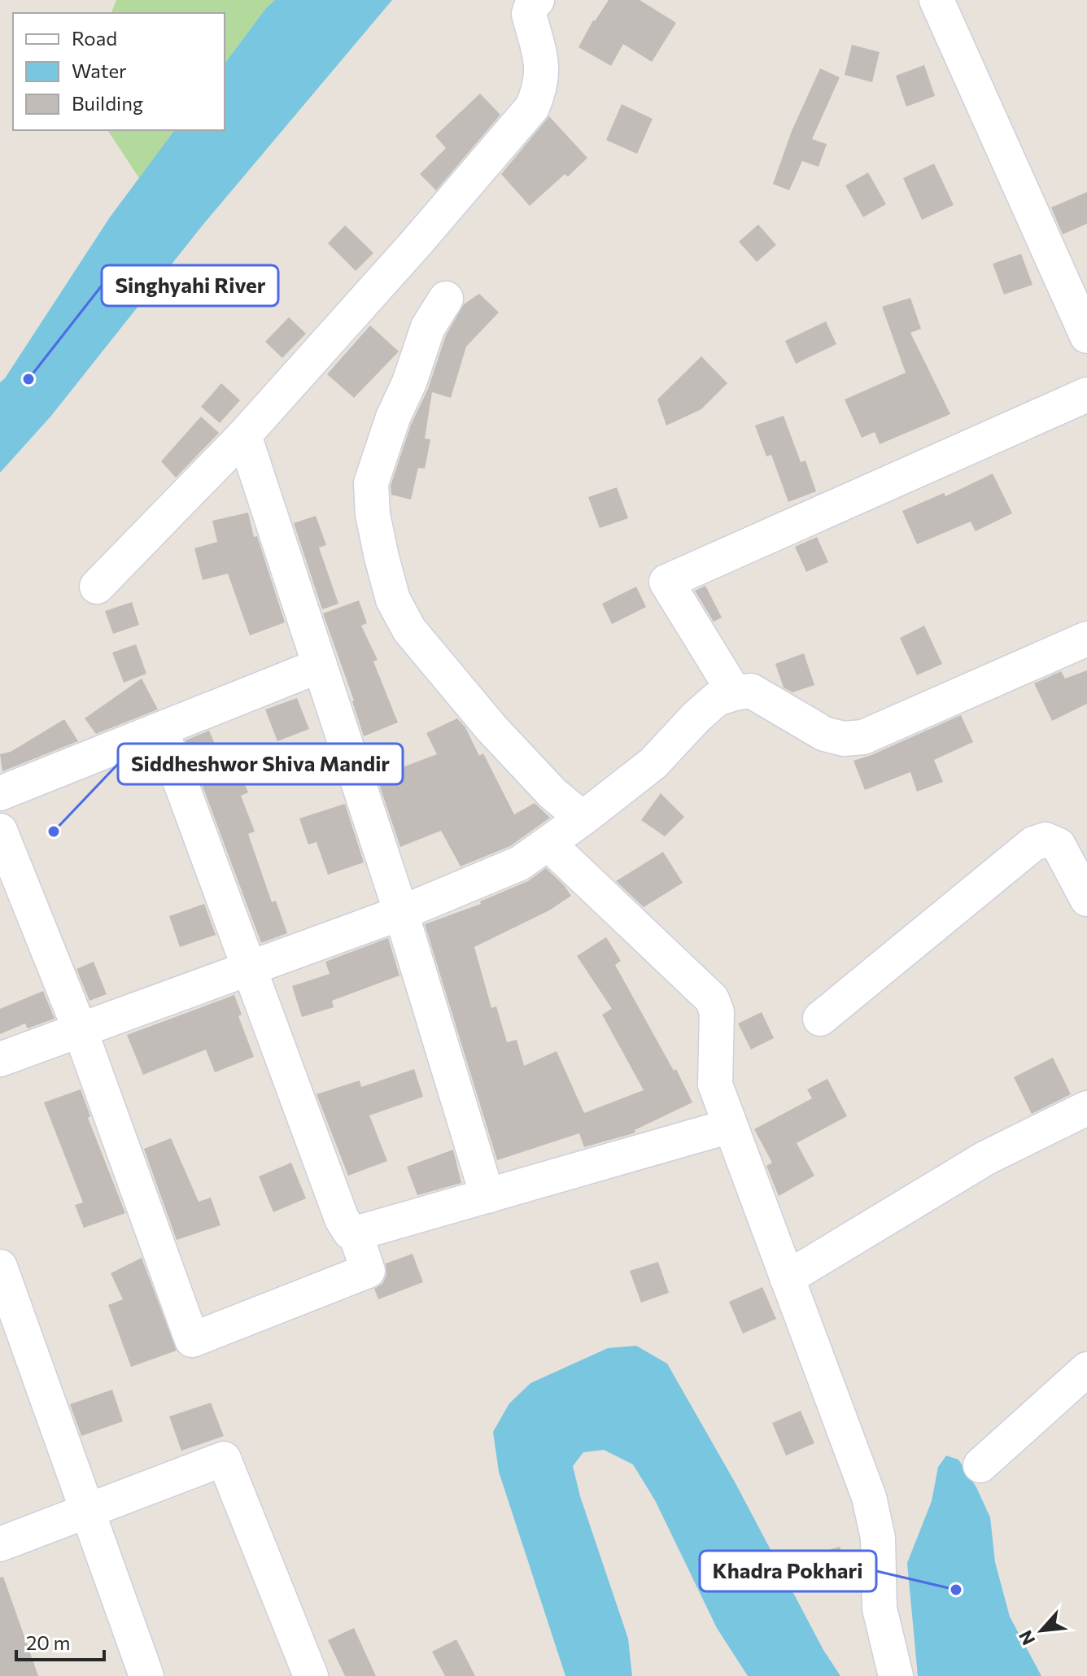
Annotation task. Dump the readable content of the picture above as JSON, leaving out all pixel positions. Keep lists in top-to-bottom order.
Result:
{
  "places": ["Singhyahi River", "Siddheshwor Shiva Mandir", "Khadra Pokhari"],
  "legend": ["Road", "Water", "Building"],
  "scale_bar": "20 m",
  "north": "bottom left"
}
